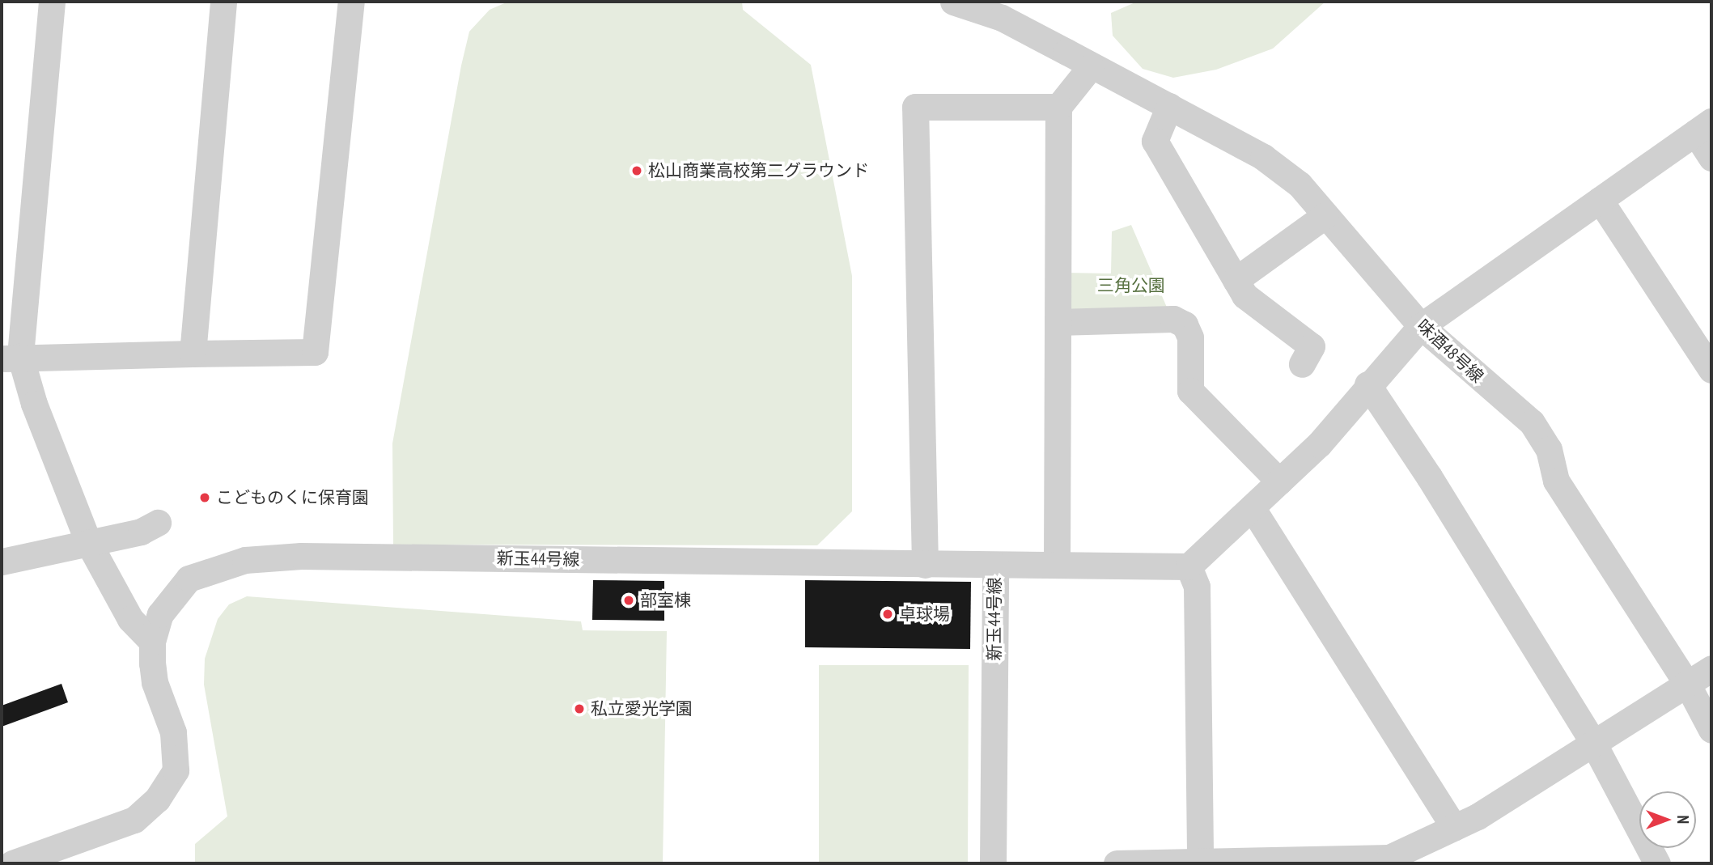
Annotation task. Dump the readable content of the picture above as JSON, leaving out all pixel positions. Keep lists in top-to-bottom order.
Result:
{
  "streets": {
    "street": ["味酒48号線", "新玉44号線"]
  },
  "parks": ["三角公園"],
  "places": [
    "松山商業高校第二グラウンド",
    "こどものくに保育園",
    "部室棟",
    "卓球場",
    "私立愛光学園"
  ],
  "north": "right"
}
